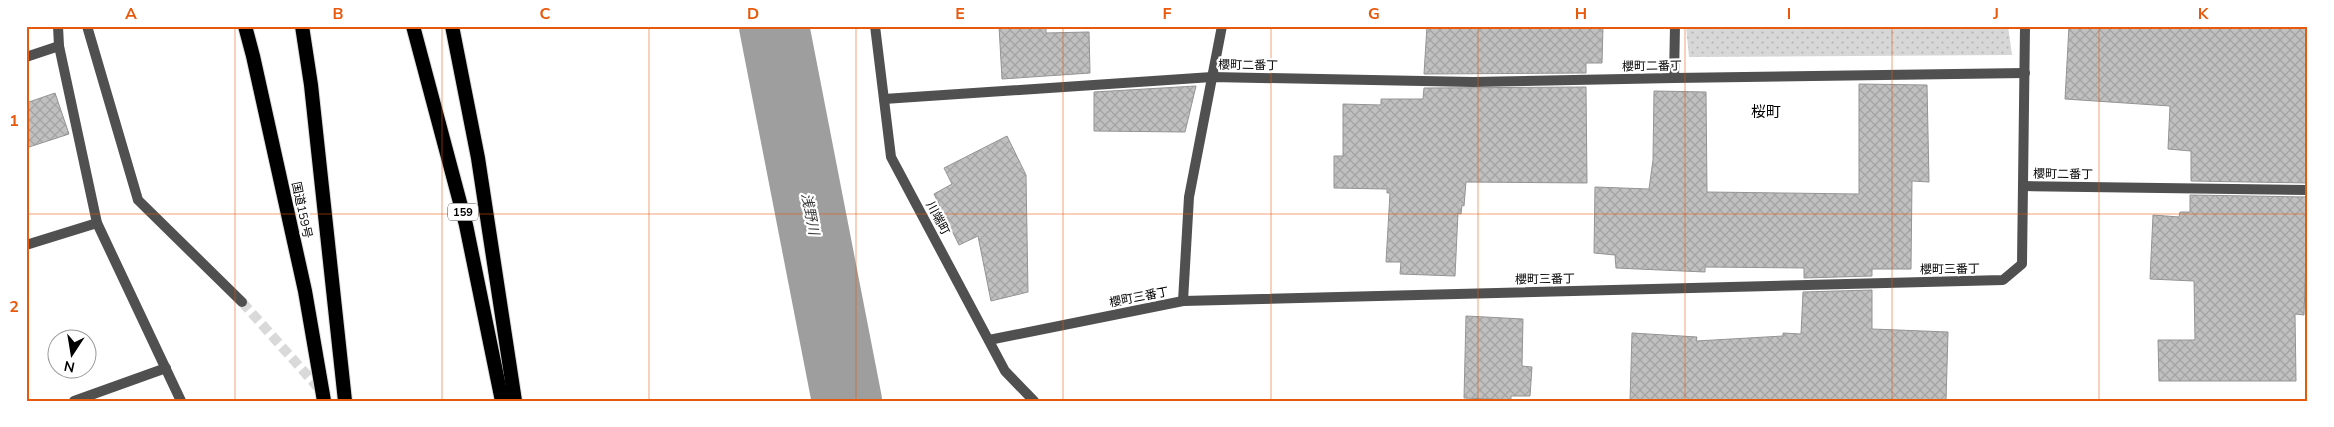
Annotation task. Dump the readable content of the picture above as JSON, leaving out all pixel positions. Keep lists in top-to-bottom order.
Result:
{
  "streets": {
    "highway": ["国道159号", "159"],
    "street": ["櫻町二番丁", "川端町", "櫻町三番丁"]
  },
  "crossings": [
    ["櫻町二番丁", "川端町"],
    ["櫻町二番丁", "櫻町三番丁"],
    ["川端町", "櫻町三番丁"]
  ],
  "districts": ["桜町"],
  "water": ["浅野川"],
  "north": "bottom",
  "grid": {
    "columns": [
      "A",
      "B",
      "C",
      "D",
      "E",
      "F",
      "G",
      "H",
      "I",
      "J",
      "K"
    ],
    "rows": ["1", "2"]
  }
}
